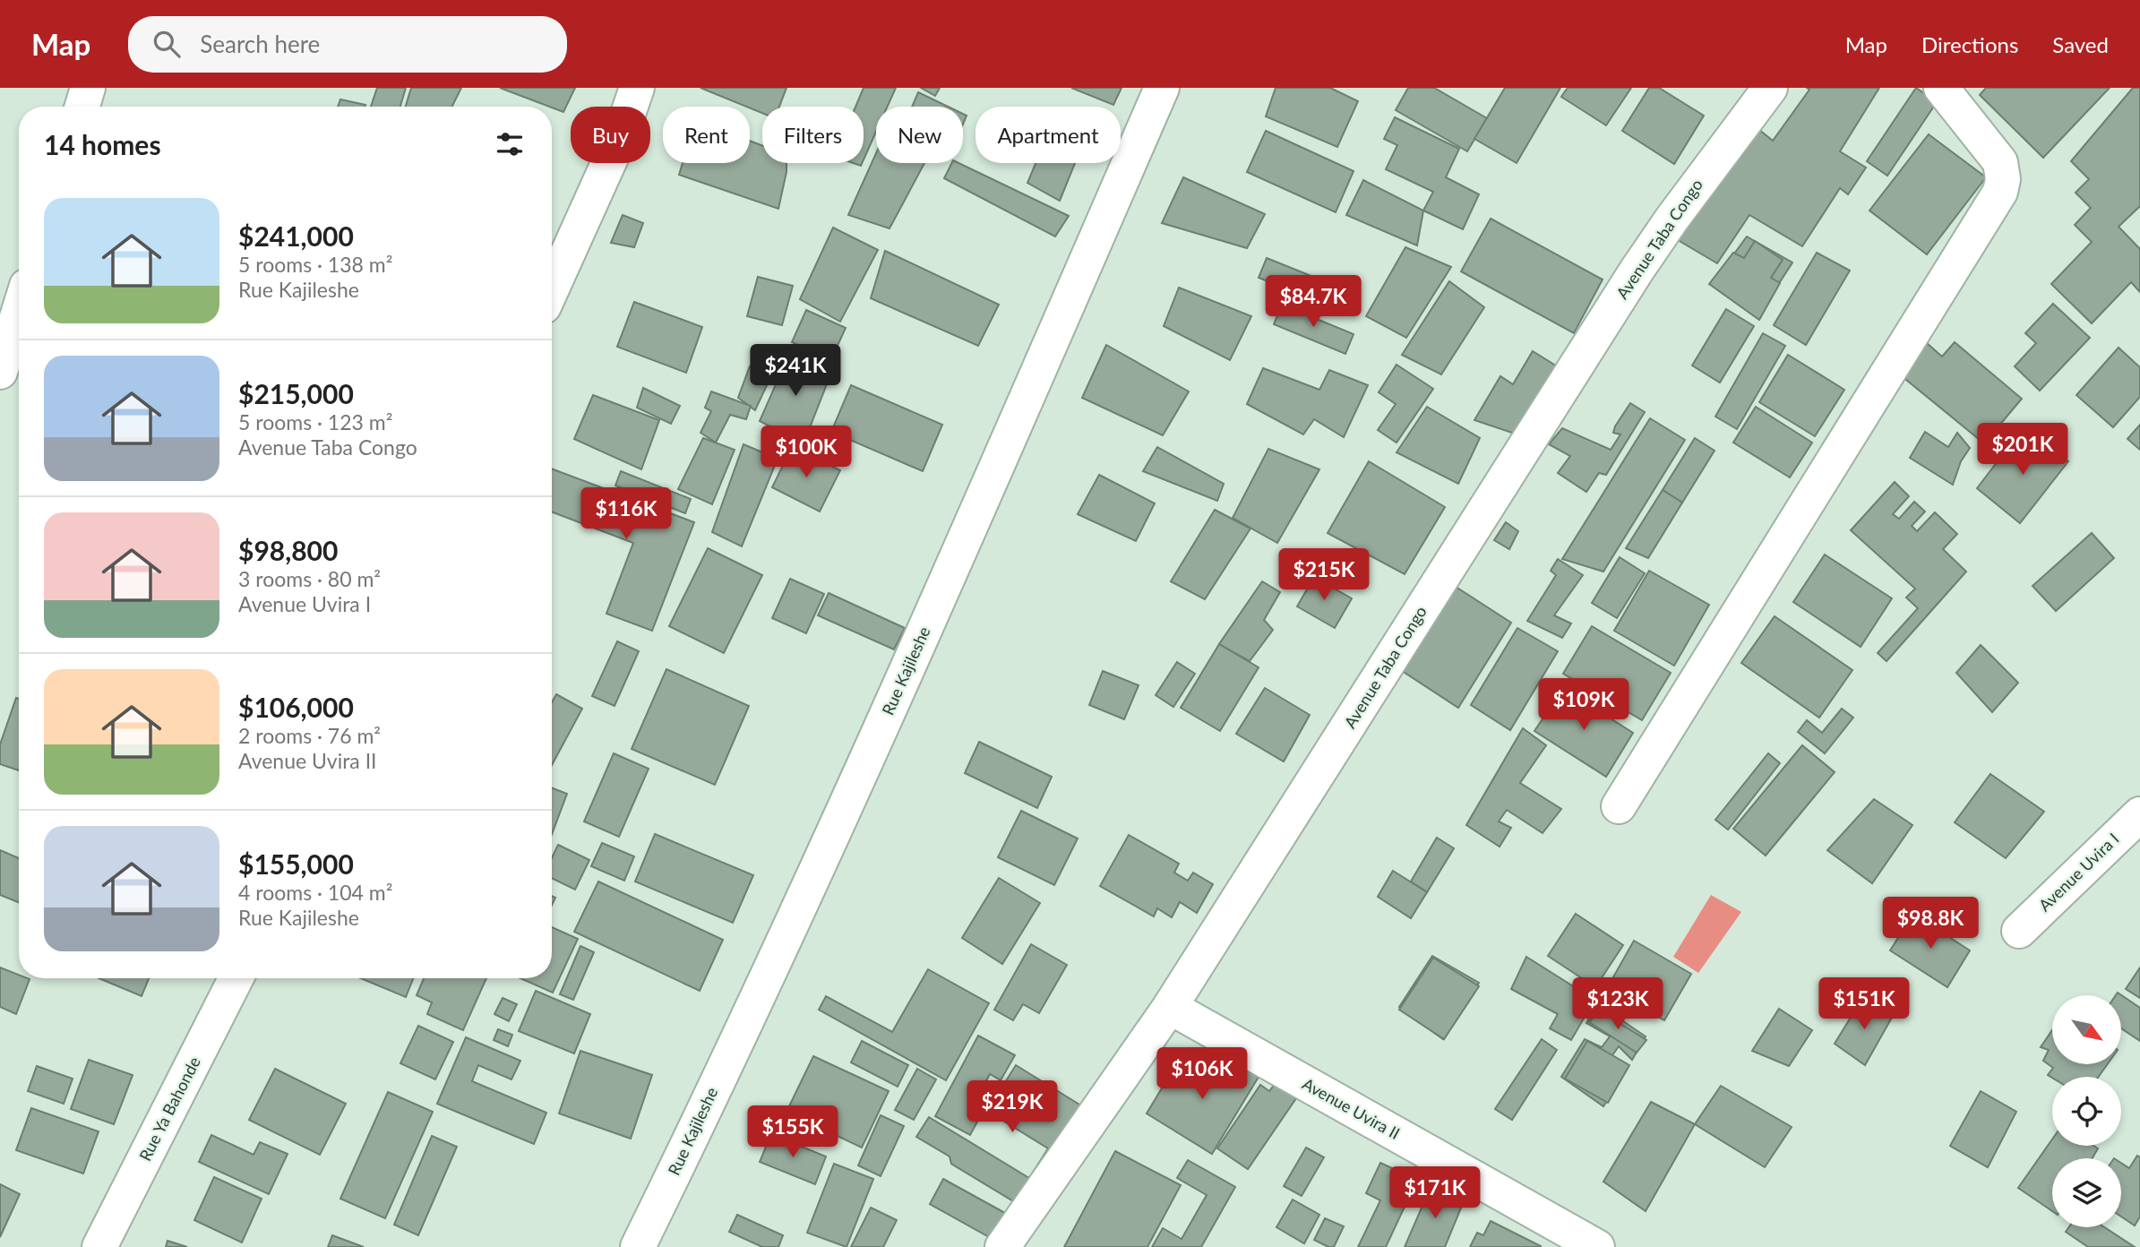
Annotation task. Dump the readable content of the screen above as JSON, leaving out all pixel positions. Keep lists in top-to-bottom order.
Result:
{
  "streets": {
    "street": [
      "Avenue Taba Congo",
      "Rue Kajileshe",
      "Avenue Uvira I",
      "Rue Ya Bahonde",
      "Avenue Uvira II"
    ]
  },
  "crossings": [
    ["Avenue Taba Congo", "Avenue Uvira II"]
  ],
  "north": "bottom right",
  "page": {
    "header": "Map",
    "search": "Search here",
    "nav": ["Map", "Directions", "Saved"],
    "chip": [
      "Buy",
      "Rent",
      "Filters",
      "New",
      "Apartment"
    ],
    "heading": "14 homes",
    "list": [
      {
        "name": "$241,000",
        "note": "5 rooms · 138 m² · Rue Kajileshe"
      },
      {
        "name": "$215,000",
        "note": "5 rooms · 123 m² · Avenue Taba Congo"
      },
      {
        "name": "$98,800",
        "note": "3 rooms · 80 m² · Avenue Uvira I"
      },
      {
        "name": "$106,000",
        "note": "2 rooms · 76 m² · Avenue Uvira II"
      },
      {
        "name": "$155,000",
        "note": "4 rooms · 104 m² · Rue Kajileshe"
      }
    ],
    "price": [
      "$84.7K",
      "$241K",
      "$201K",
      "$100K",
      "$116K",
      "$215K",
      "$109K",
      "$98.8K",
      "$123K",
      "$151K",
      "$106K",
      "$219K",
      "$155K",
      "$171K"
    ]
  }
}
